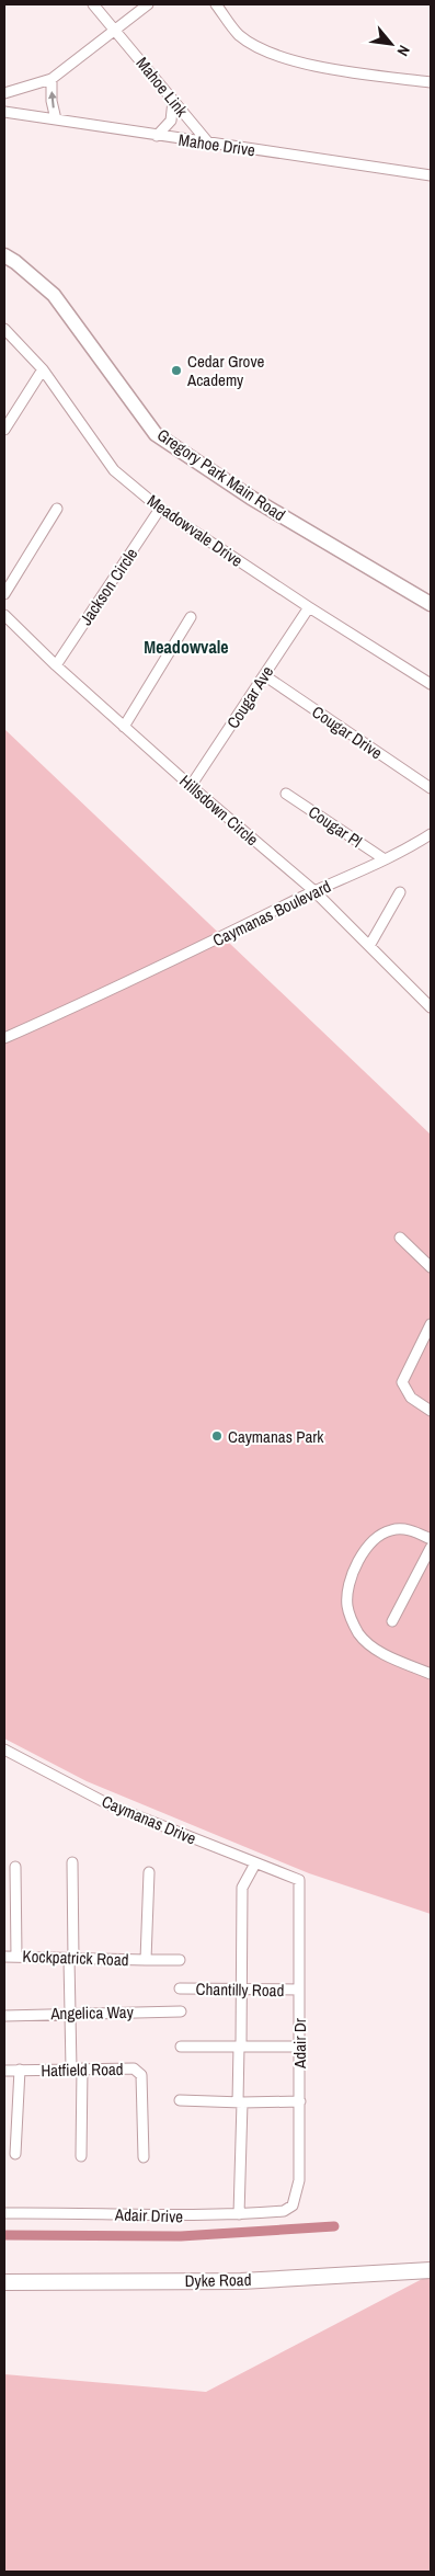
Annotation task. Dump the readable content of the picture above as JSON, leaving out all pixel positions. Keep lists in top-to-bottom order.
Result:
{
  "streets": {
    "main road": ["Dyke Road"],
    "street": [
      "Mahoe Link",
      "Mahoe Drive",
      "Gregory Park Main Road",
      "Meadowvale Drive",
      "Jackson Circle",
      "Cougar Ave",
      "Cougar Drive",
      "Hillsdown Circle",
      "Cougar Pl",
      "Caymanas Boulevard",
      "Caymanas Drive",
      "Kockpatrick Road",
      "Chantilly Road",
      "Angelica Way",
      "Adair Dr",
      "Hatfield Road",
      "Adair Drive"
    ]
  },
  "crossings": [
    ["Mahoe Link", "Mahoe Drive"],
    ["Meadowvale Drive", "Jackson Circle"],
    ["Meadowvale Drive", "Cougar Ave"],
    ["Jackson Circle", "Hillsdown Circle"],
    ["Cougar Ave", "Cougar Drive"],
    ["Cougar Ave", "Hillsdown Circle"],
    ["Hillsdown Circle", "Caymanas Boulevard"],
    ["Cougar Pl", "Caymanas Boulevard"],
    ["Caymanas Drive", "Adair Dr"],
    ["Chantilly Road", "Adair Dr"],
    ["Adair Dr", "Adair Drive"]
  ],
  "districts": ["Meadowvale"],
  "places": ["Cedar Grove Academy", "Caymanas Park"],
  "north": "bottom right"
}
